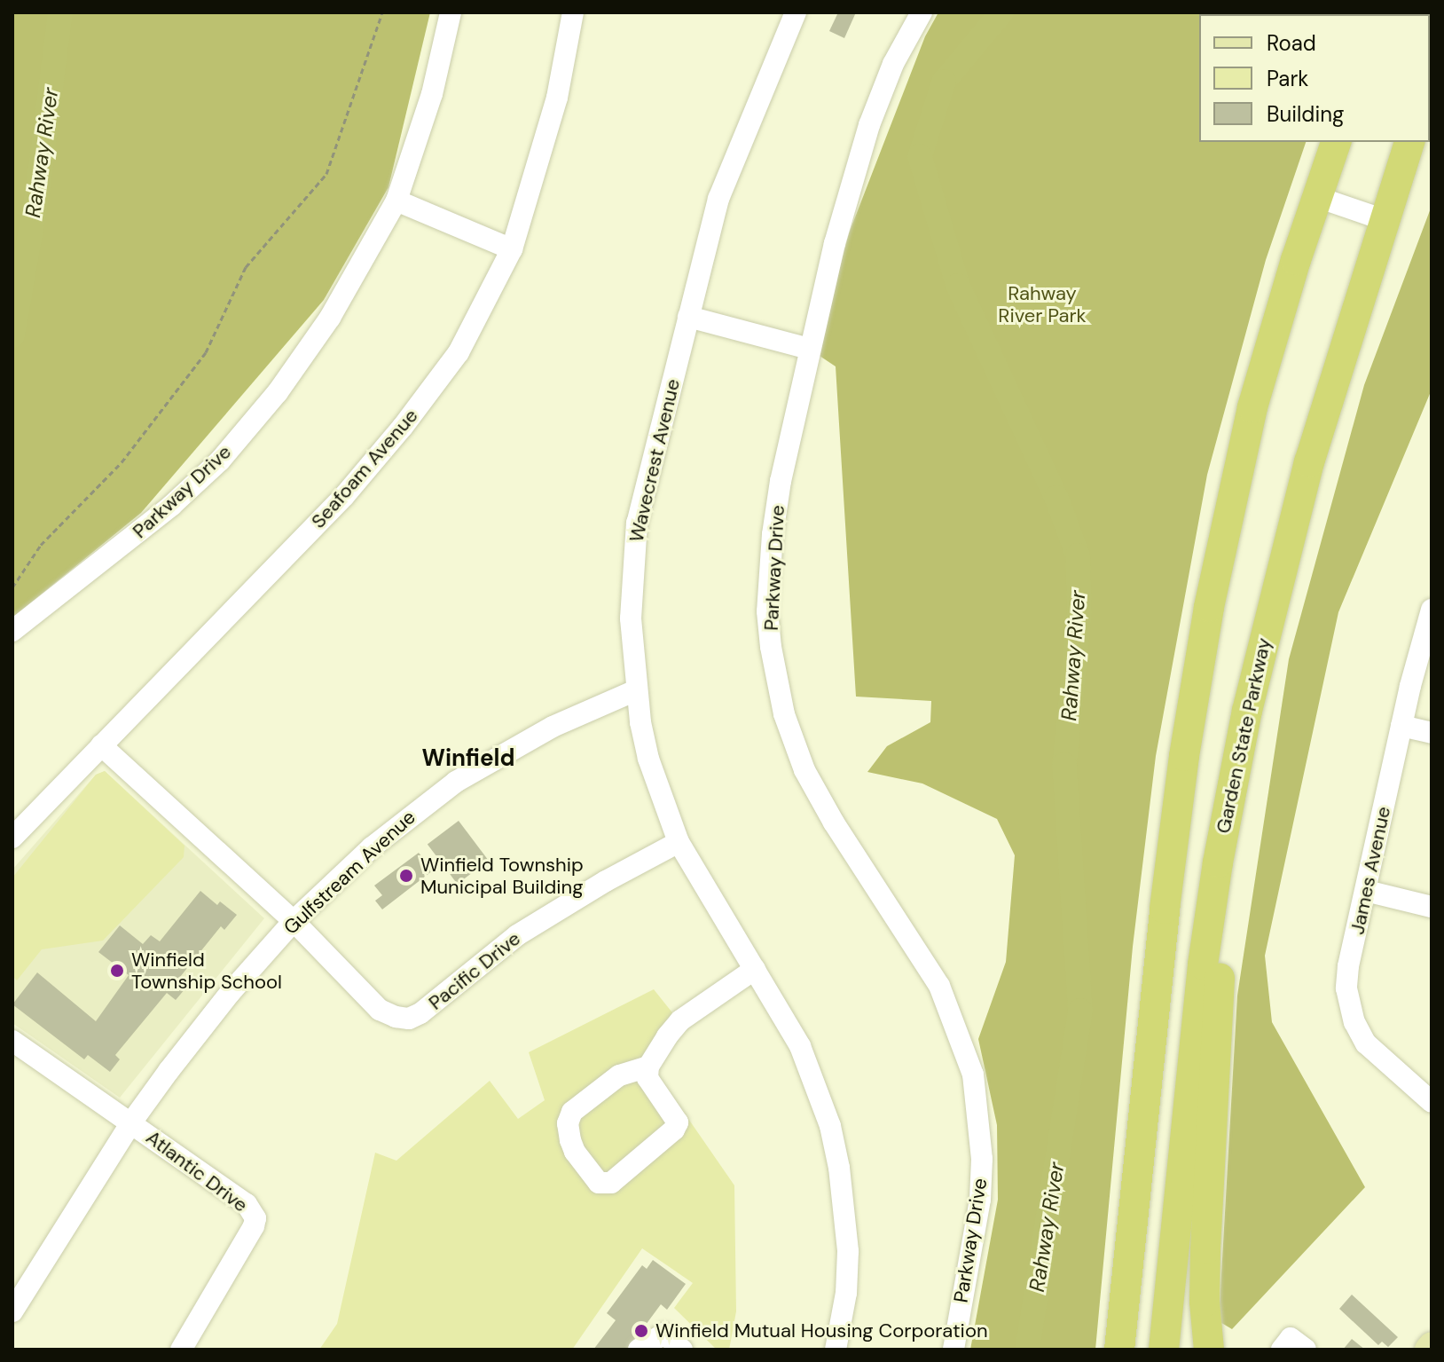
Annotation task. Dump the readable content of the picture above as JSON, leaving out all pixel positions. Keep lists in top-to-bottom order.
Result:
{
  "streets": {
    "highway": ["Garden State Parkway"],
    "street": [
      "Wavecrest Avenue",
      "Seafoam Avenue",
      "Parkway Drive",
      "James Avenue",
      "Gulfstream Avenue",
      "Pacific Drive",
      "Atlantic Drive"
    ]
  },
  "crossings": [
    ["Wavecrest Avenue", "Gulfstream Avenue"],
    ["Wavecrest Avenue", "Pacific Drive"],
    ["Seafoam Avenue", "Pacific Drive"],
    ["Gulfstream Avenue", "Pacific Drive"],
    ["Gulfstream Avenue", "Atlantic Drive"]
  ],
  "districts": ["Winfield"],
  "water": ["Rahway River"],
  "parks": ["Rahway River Park"],
  "places": ["Winfield Township Municipal Building", "Winfield Township School", "Winfield Mutual Housing Corporation"],
  "legend": ["Road", "Park", "Building"]
}
